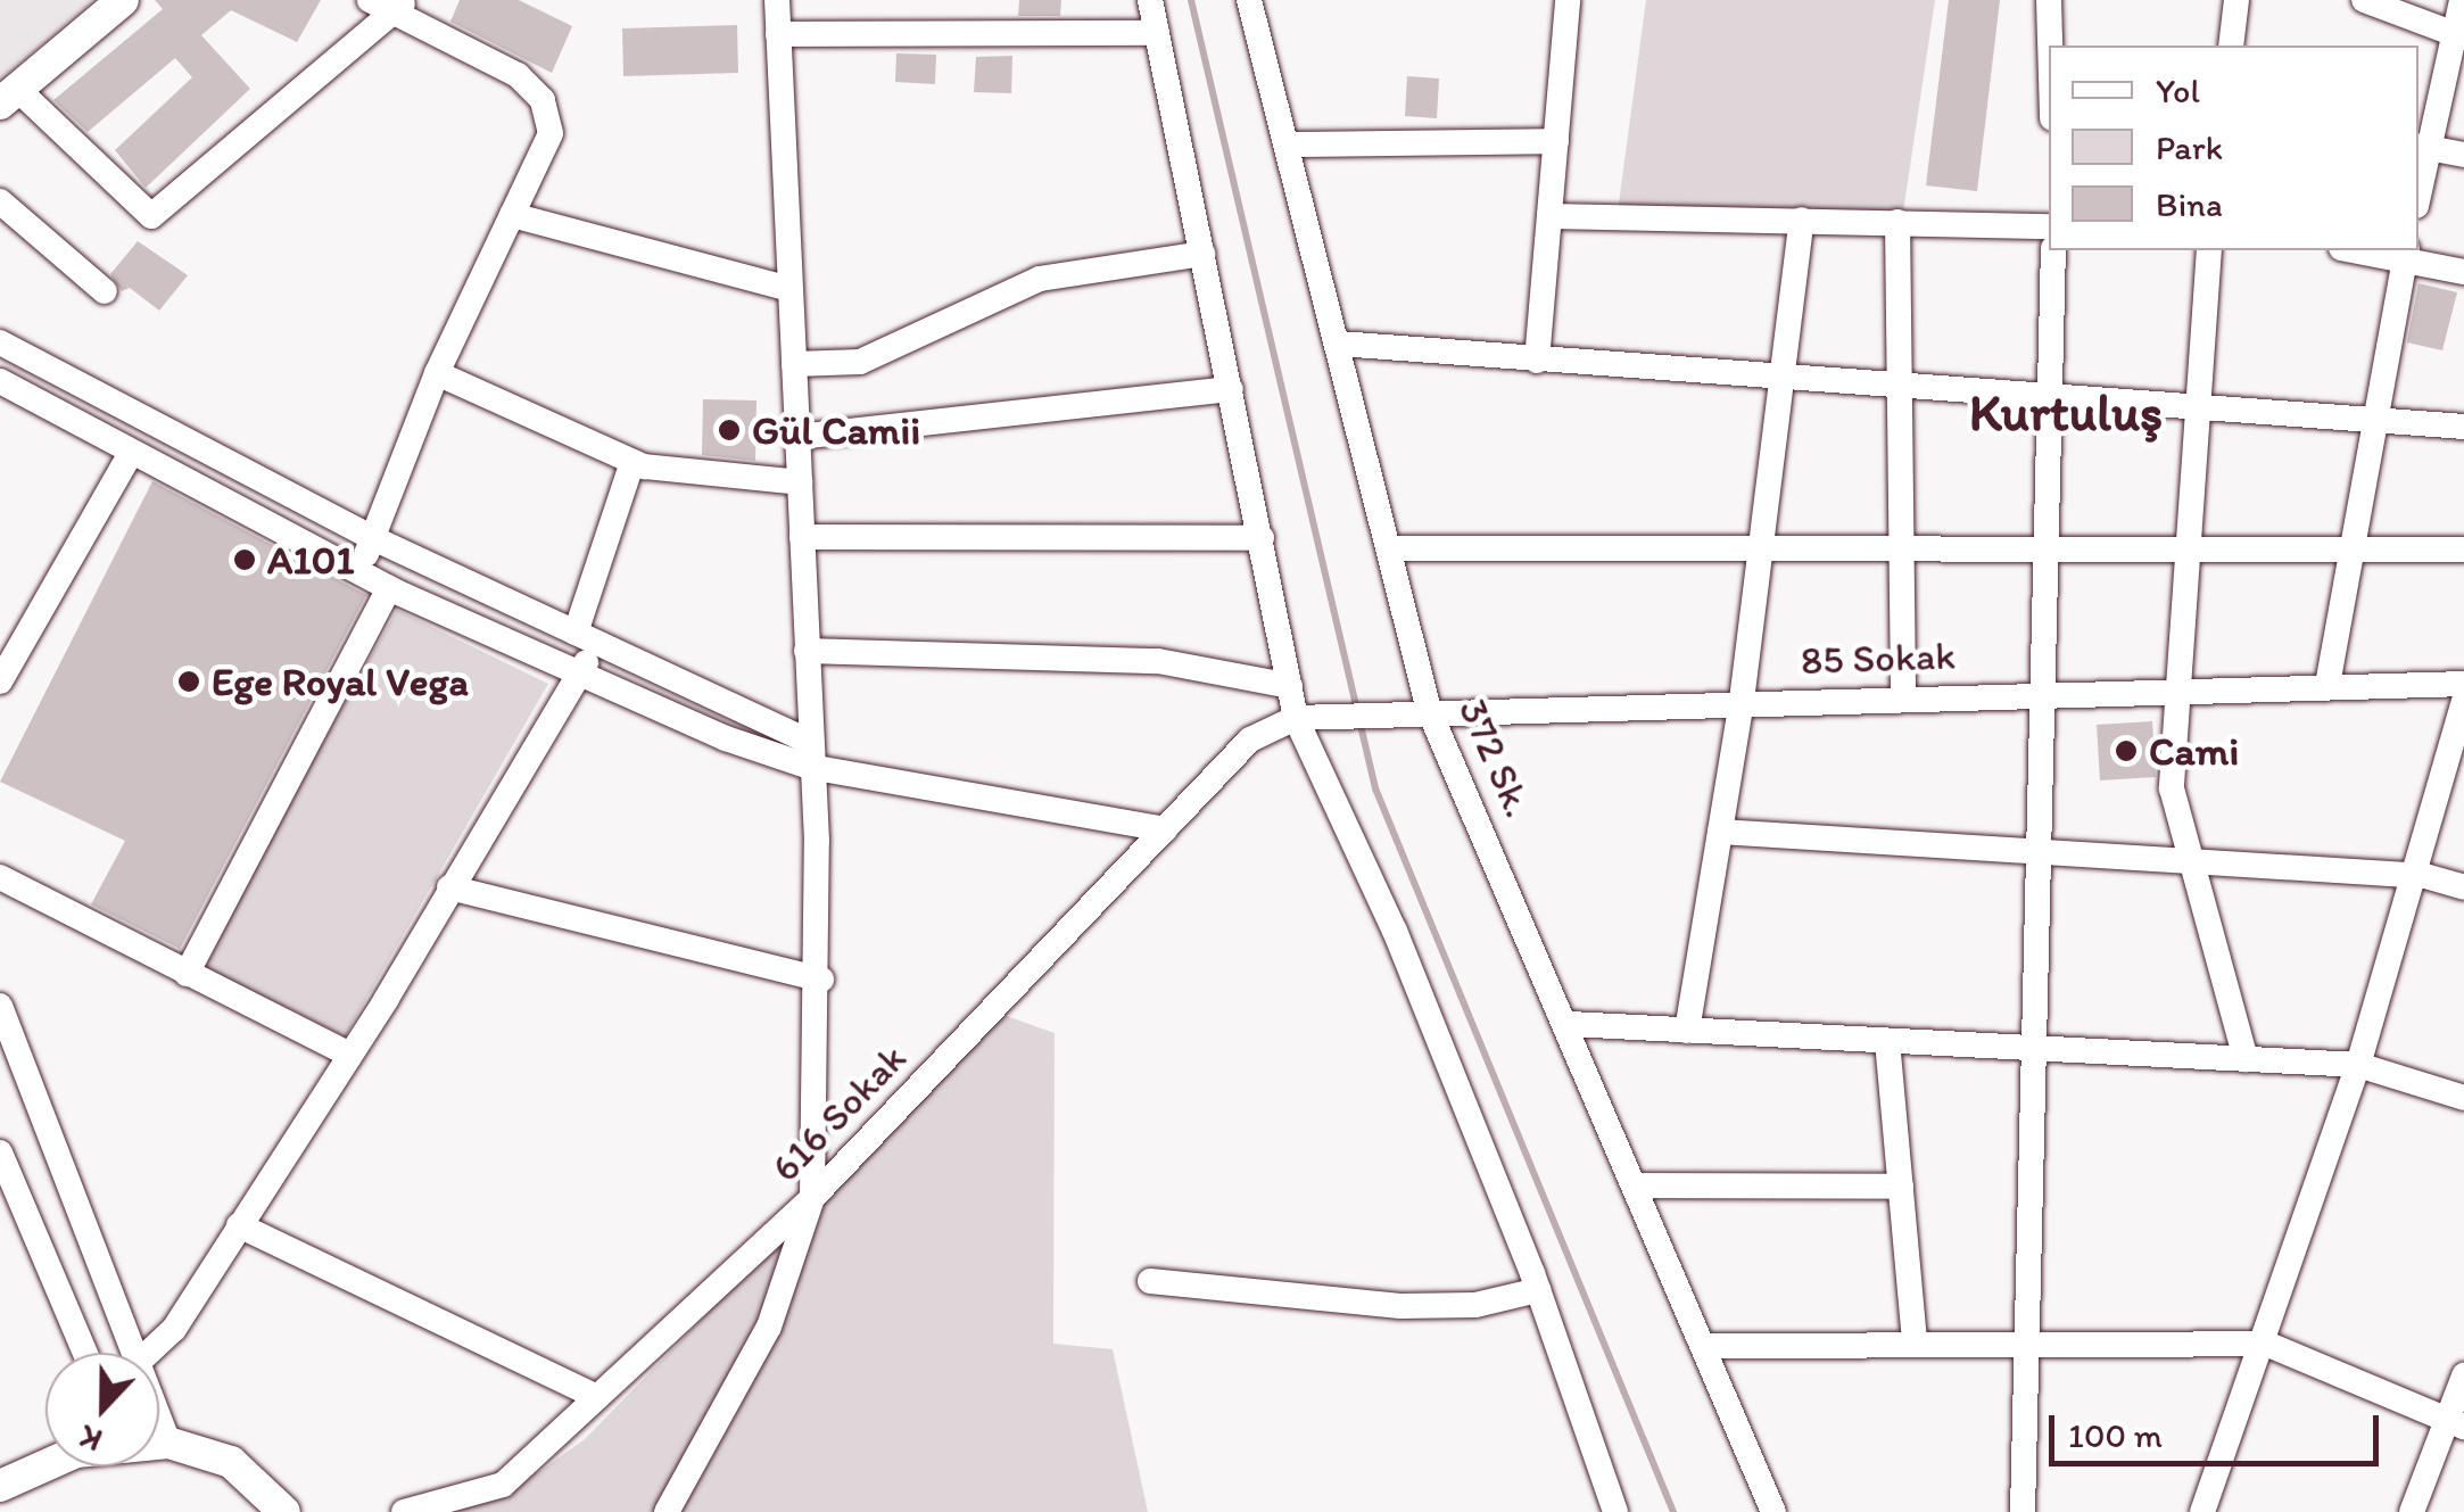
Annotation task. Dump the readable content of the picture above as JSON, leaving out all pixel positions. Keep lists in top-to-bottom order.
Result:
{
  "streets": {
    "street": ["85 Sokak", "372 Sk.", "616 Sokak"]
  },
  "crossings": [
    ["85 Sokak", "372 Sk."],
    ["85 Sokak", "616 Sokak"]
  ],
  "districts": ["Kurtuluş"],
  "places": [
    "Gül Camii",
    "A101",
    "Ege Royal Vega",
    "Cami"
  ],
  "legend": ["Yol", "Park", "Bina"],
  "scale_bar": "100 m",
  "north": "bottom"
}
